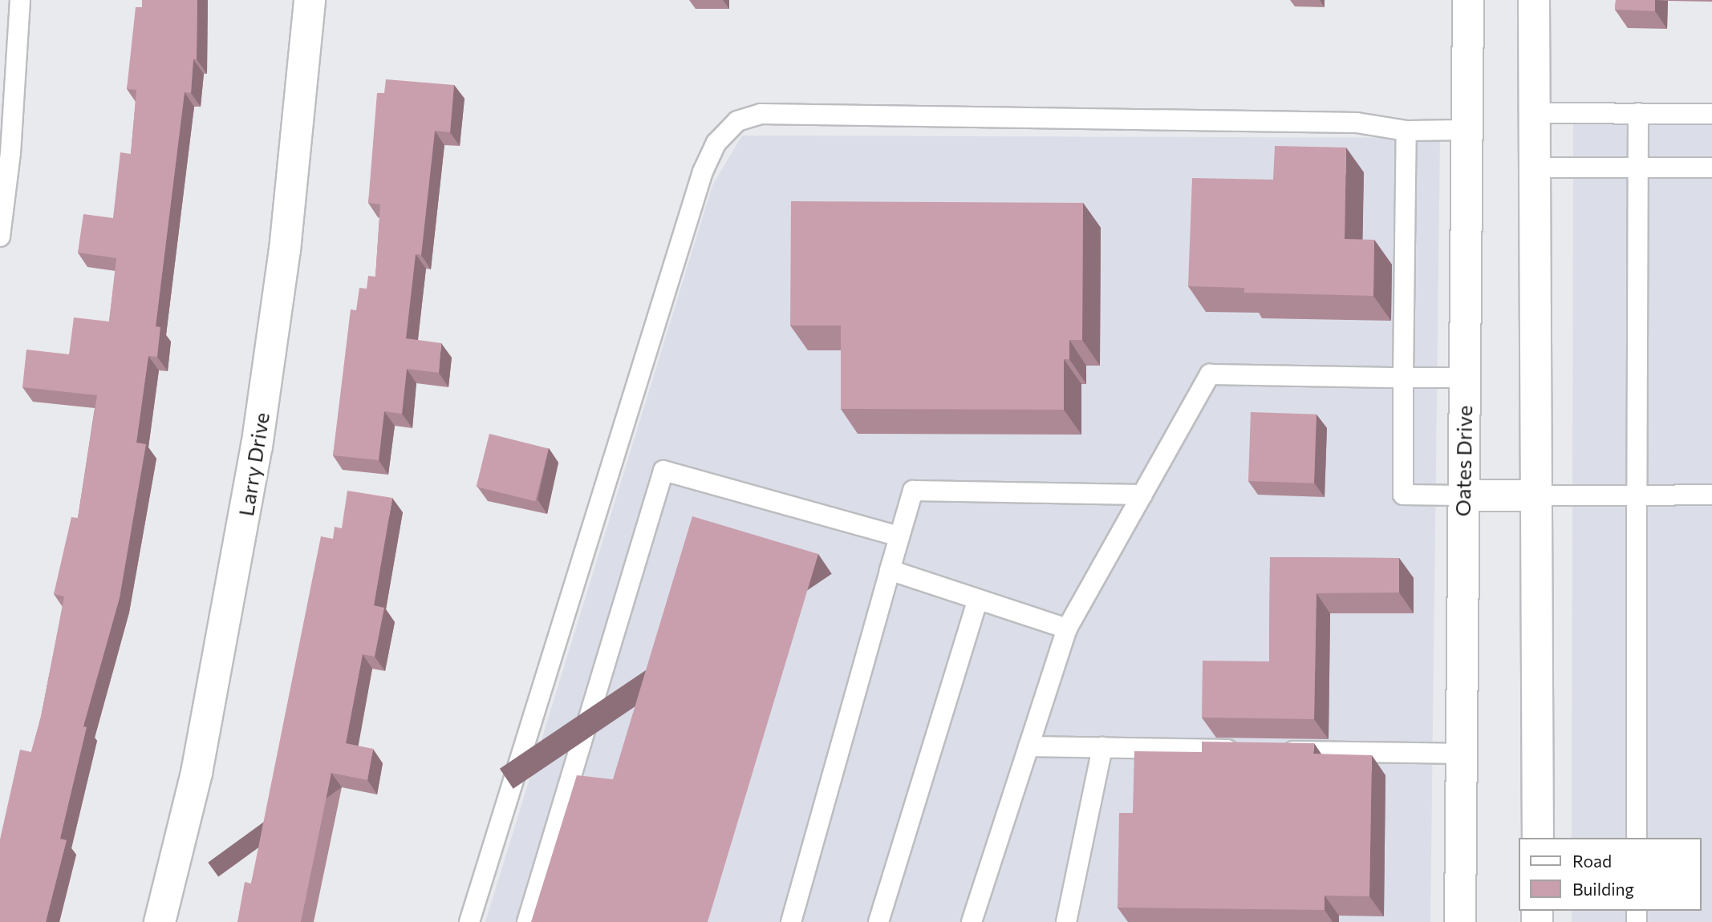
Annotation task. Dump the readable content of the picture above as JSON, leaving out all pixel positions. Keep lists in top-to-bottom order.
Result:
{
  "streets": {
    "main road": ["Oates Drive", "Larry Drive"]
  },
  "legend": ["Road", "Building"]
}
